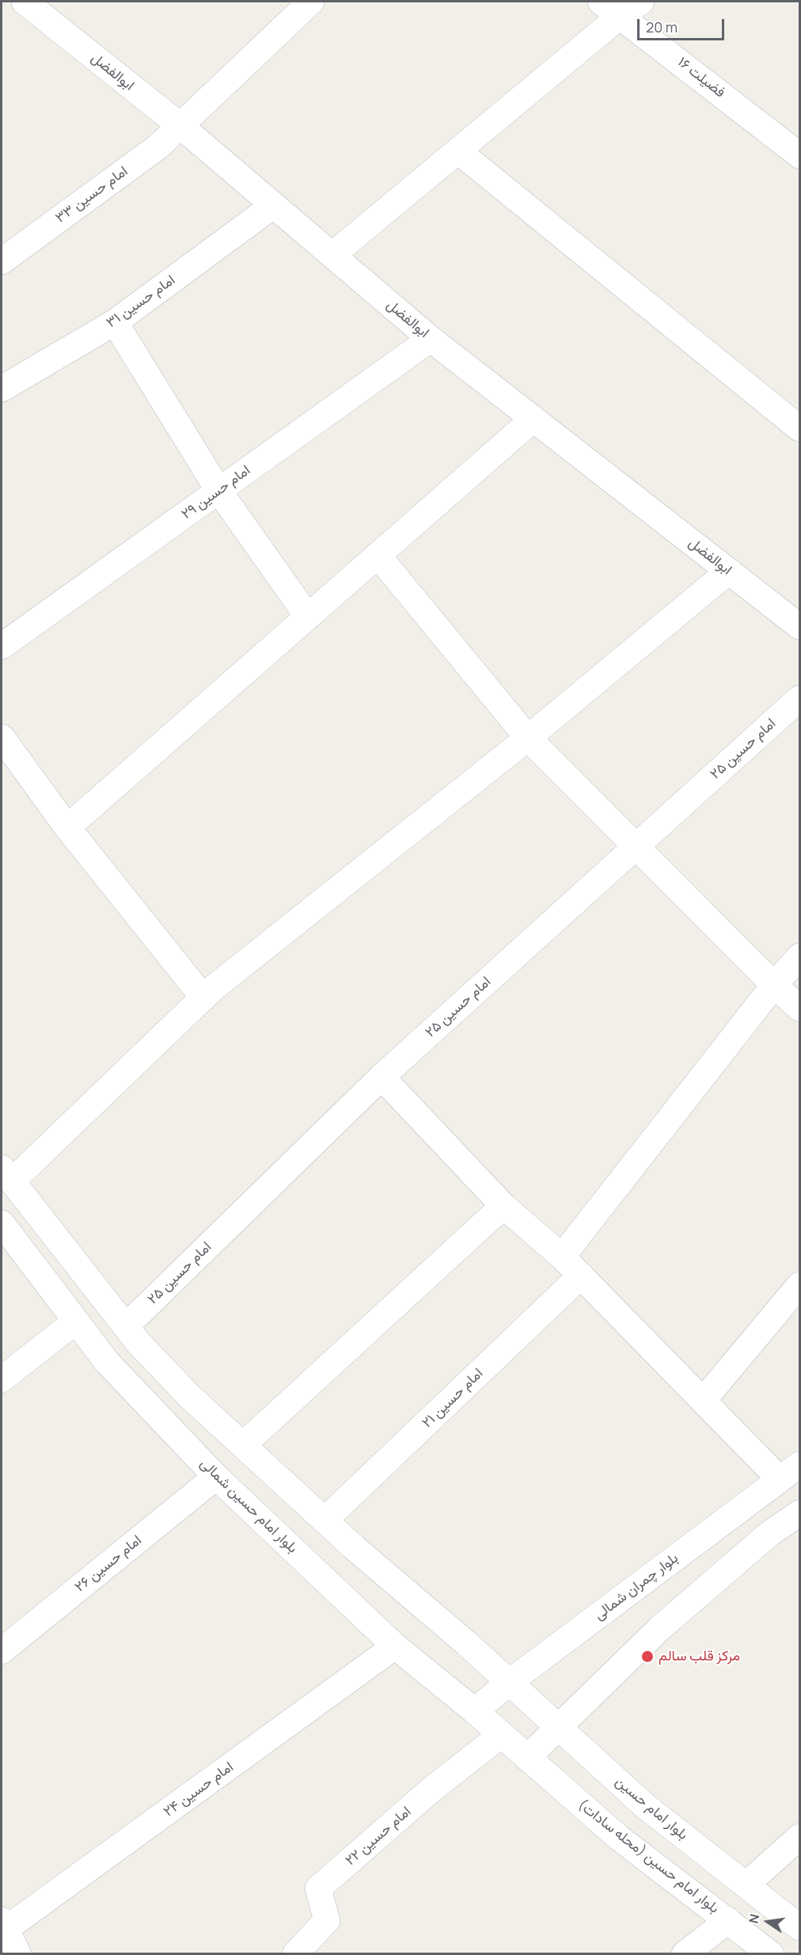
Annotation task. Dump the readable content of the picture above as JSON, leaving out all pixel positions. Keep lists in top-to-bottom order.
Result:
{
  "streets": {
    "street": [
      "ابوالفضل",
      "فضیلت ۱۶",
      "امام حسین ۳۳",
      "امام حسین ۳۱",
      "امام حسین ۲۹",
      "امام حسین ۲۵",
      "امام حسین ۲۱",
      "بلوار امام حسین شمالی",
      "امام حسین ۲۶",
      "بلوار چمران شمالی",
      "امام حسین ۲۴",
      "بلوار امام حسین",
      "امام حسین ۲۲",
      "بلوار امام حسین (محله سادات)"
    ]
  },
  "crossings": [
    ["ابوالفضل", "امام حسین ۳۳"],
    ["ابوالفضل", "امام حسین ۳۱"],
    ["ابوالفضل", "امام حسین ۲۹"],
    ["بلوار امام حسین شمالی", "امام حسین ۲۶"],
    ["بلوار امام حسین شمالی", "بلوار چمران شمالی"],
    ["بلوار امام حسین شمالی", "امام حسین ۲۴"],
    ["بلوار امام حسین شمالی", "امام حسین ۲۲"],
    ["بلوار امام حسین شمالی", "بلوار امام حسین (محله سادات)"],
    ["بلوار چمران شمالی", "بلوار امام حسین"]
  ],
  "places": ["مرکز قلب سالم"],
  "scale_bar": "20 m",
  "north": "left"
}
